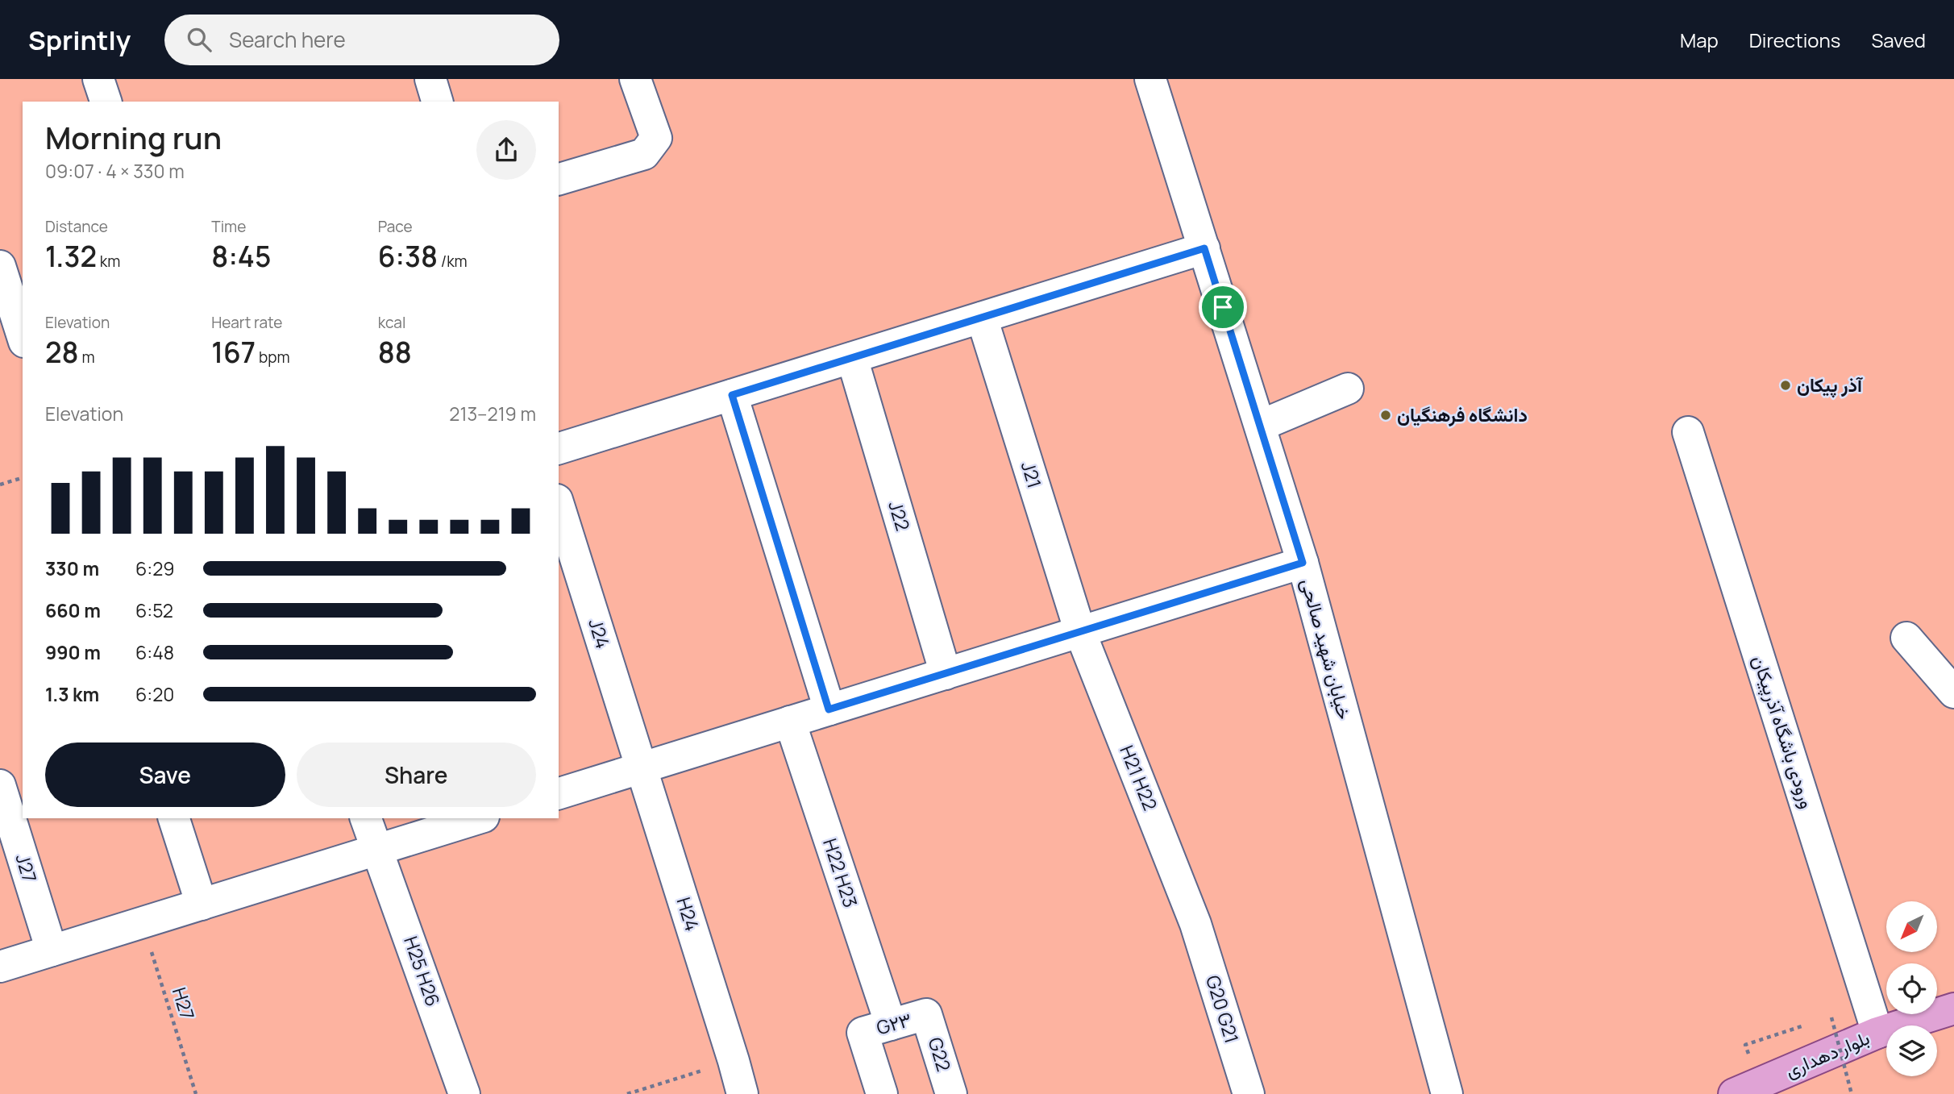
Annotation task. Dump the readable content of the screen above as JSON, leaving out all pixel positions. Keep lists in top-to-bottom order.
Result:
{
  "streets": {
    "main road": ["بلوار دهداری"],
    "street": [
      "J21",
      "J22",
      "J24",
      "خیابان شهید صالحی",
      "ورودی باشگاه آذرپیکان",
      "H21 H22",
      "J27",
      "H22 H23",
      "H24",
      "H25 H26",
      "G20 G21",
      "G۲۳",
      "G22"
    ],
    "path": ["H27"]
  },
  "crossings": [
    ["J21", "H21 H22"],
    ["J24", "H24"],
    ["ورودی باشگاه آذرپیکان", "بلوار دهداری"],
    ["H21 H22", "G20 G21"],
    ["H22 H23", "G۲۳"],
    ["G۲۳", "G22"]
  ],
  "places": ["آذر پیکان", "دانشگاه فرهنگیان"],
  "north": "bottom left",
  "page": {
    "header": "Sprintly",
    "search": "Search here",
    "nav": ["Map", "Directions", "Saved"],
    "heading": ["Morning run", "09:07 · 4 × 330 m"],
    "stats": [
      ["Distance", "1.32 km"],
      ["Time", "8:45"],
      ["Pace", "6:38 /km"],
      ["Elevation", "28 m"],
      ["Heart rate", "167 bpm"],
      ["kcal", "88"]
    ],
    "chart": ["Elevation", "213–219 m"],
    "list": [
      {
        "name": "330 m",
        "note": "6:29"
      },
      {
        "name": "660 m",
        "note": "6:52"
      },
      {
        "name": "990 m",
        "note": "6:48"
      },
      {
        "name": "1.3 km",
        "note": "6:20"
      }
    ],
    "buttons": ["Save", "Share"]
  }
}
